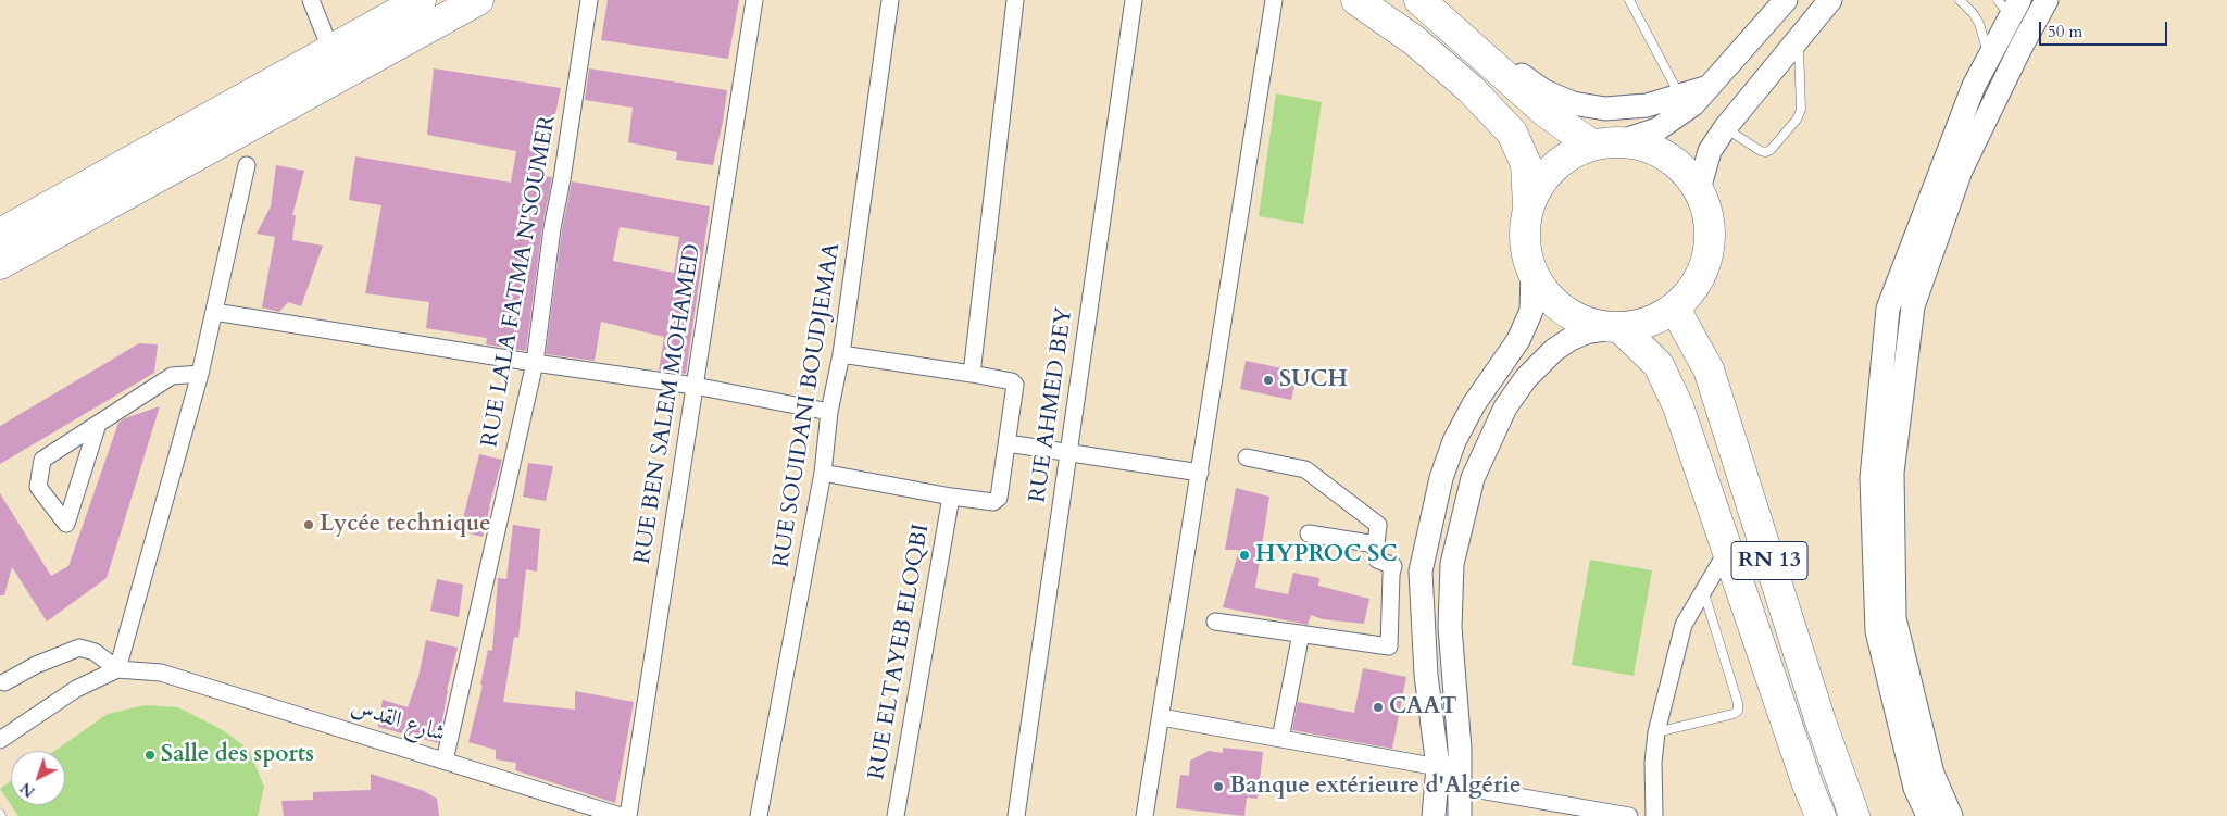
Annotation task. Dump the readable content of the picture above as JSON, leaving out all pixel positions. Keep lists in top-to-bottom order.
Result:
{
  "streets": {
    "highway": ["RN 13"],
    "street": [
      "RUE LALA FATMA N'SOUMER",
      "RUE BEN SALEM MOHAMED",
      "RUE SOUIDANI BOUDJEMAA",
      "RUE AHMED BEY",
      "RUE ELTAYEB ELOQBI",
      "شارع القدس"
    ]
  },
  "crossings": [
    ["RUE LALA FATMA N'SOUMER", "شارع القدس"]
  ],
  "places": [
    "SUCH",
    "Lycée technique",
    "HYPROC SC",
    "CAAT",
    "Salle des sports",
    "Banque extérieure d'Algérie"
  ],
  "scale_bar": "50 m",
  "north": "bottom left"
}
